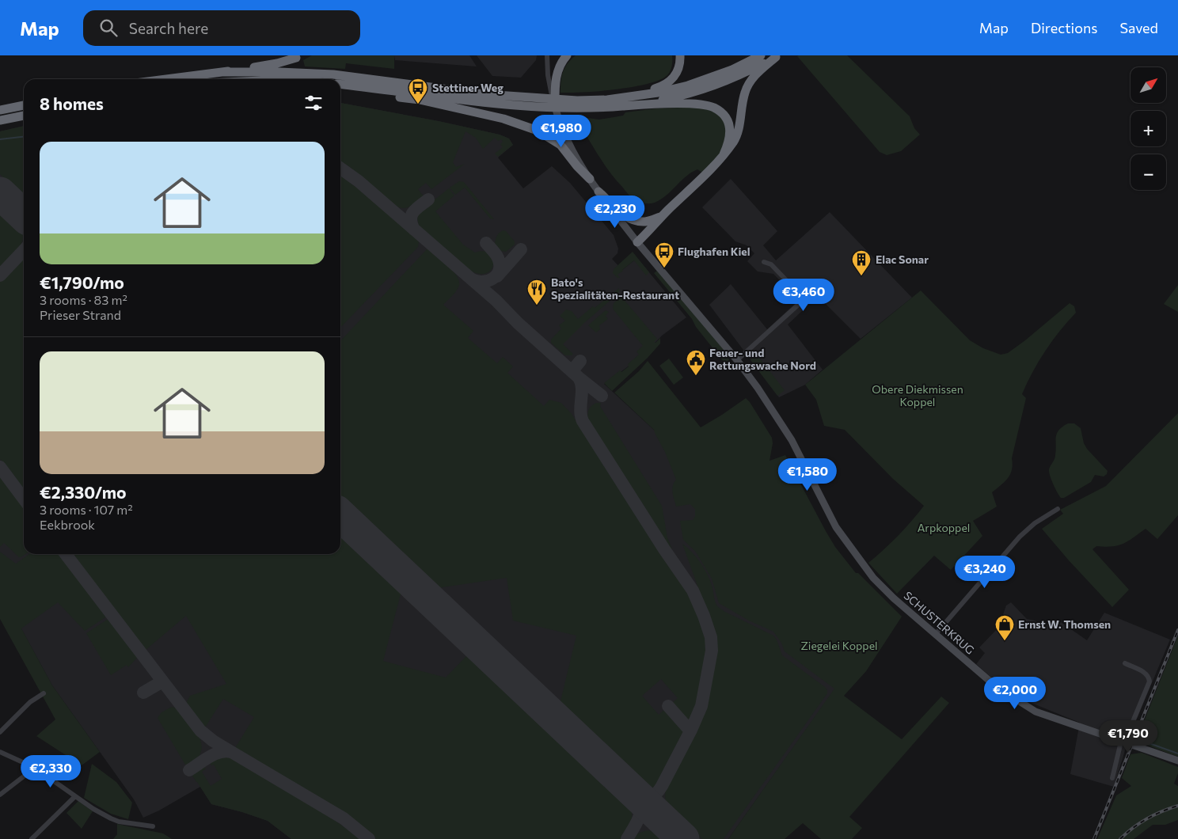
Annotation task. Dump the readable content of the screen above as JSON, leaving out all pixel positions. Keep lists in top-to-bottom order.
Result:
{
  "streets": {
    "street": ["SCHUSTERKRUG"]
  },
  "parks": ["Obere Diekmissen Koppel", "Arpkoppel", "Ziegelei Koppel"],
  "places": {
    "bus stop": ["Stettiner Weg", "Flughafen Kiel"],
    "building": ["Elac Sonar"],
    "restaurant": ["Bato's Spezialitäten-Restaurant"],
    "public building": ["Feuer- und Rettungswache Nord"],
    "shop": ["Ernst W. Thomsen"]
  },
  "north": "top right",
  "page": {
    "header": "Map",
    "search": "Search here",
    "nav": ["Map", "Directions", "Saved"],
    "map_buttons": ["+", "−"],
    "heading": "8 homes",
    "price": [
      "€1,980",
      "€2,230",
      "€3,460",
      "€1,580",
      "€3,240",
      "€2,000",
      "€1,790",
      "€2,330"
    ],
    "list": [
      {
        "name": "€1,790/mo",
        "note": "3 rooms · 83 m² · Prieser Strand"
      },
      {
        "name": "€2,330/mo",
        "note": "3 rooms · 107 m² · Eekbrook"
      }
    ]
  }
}
